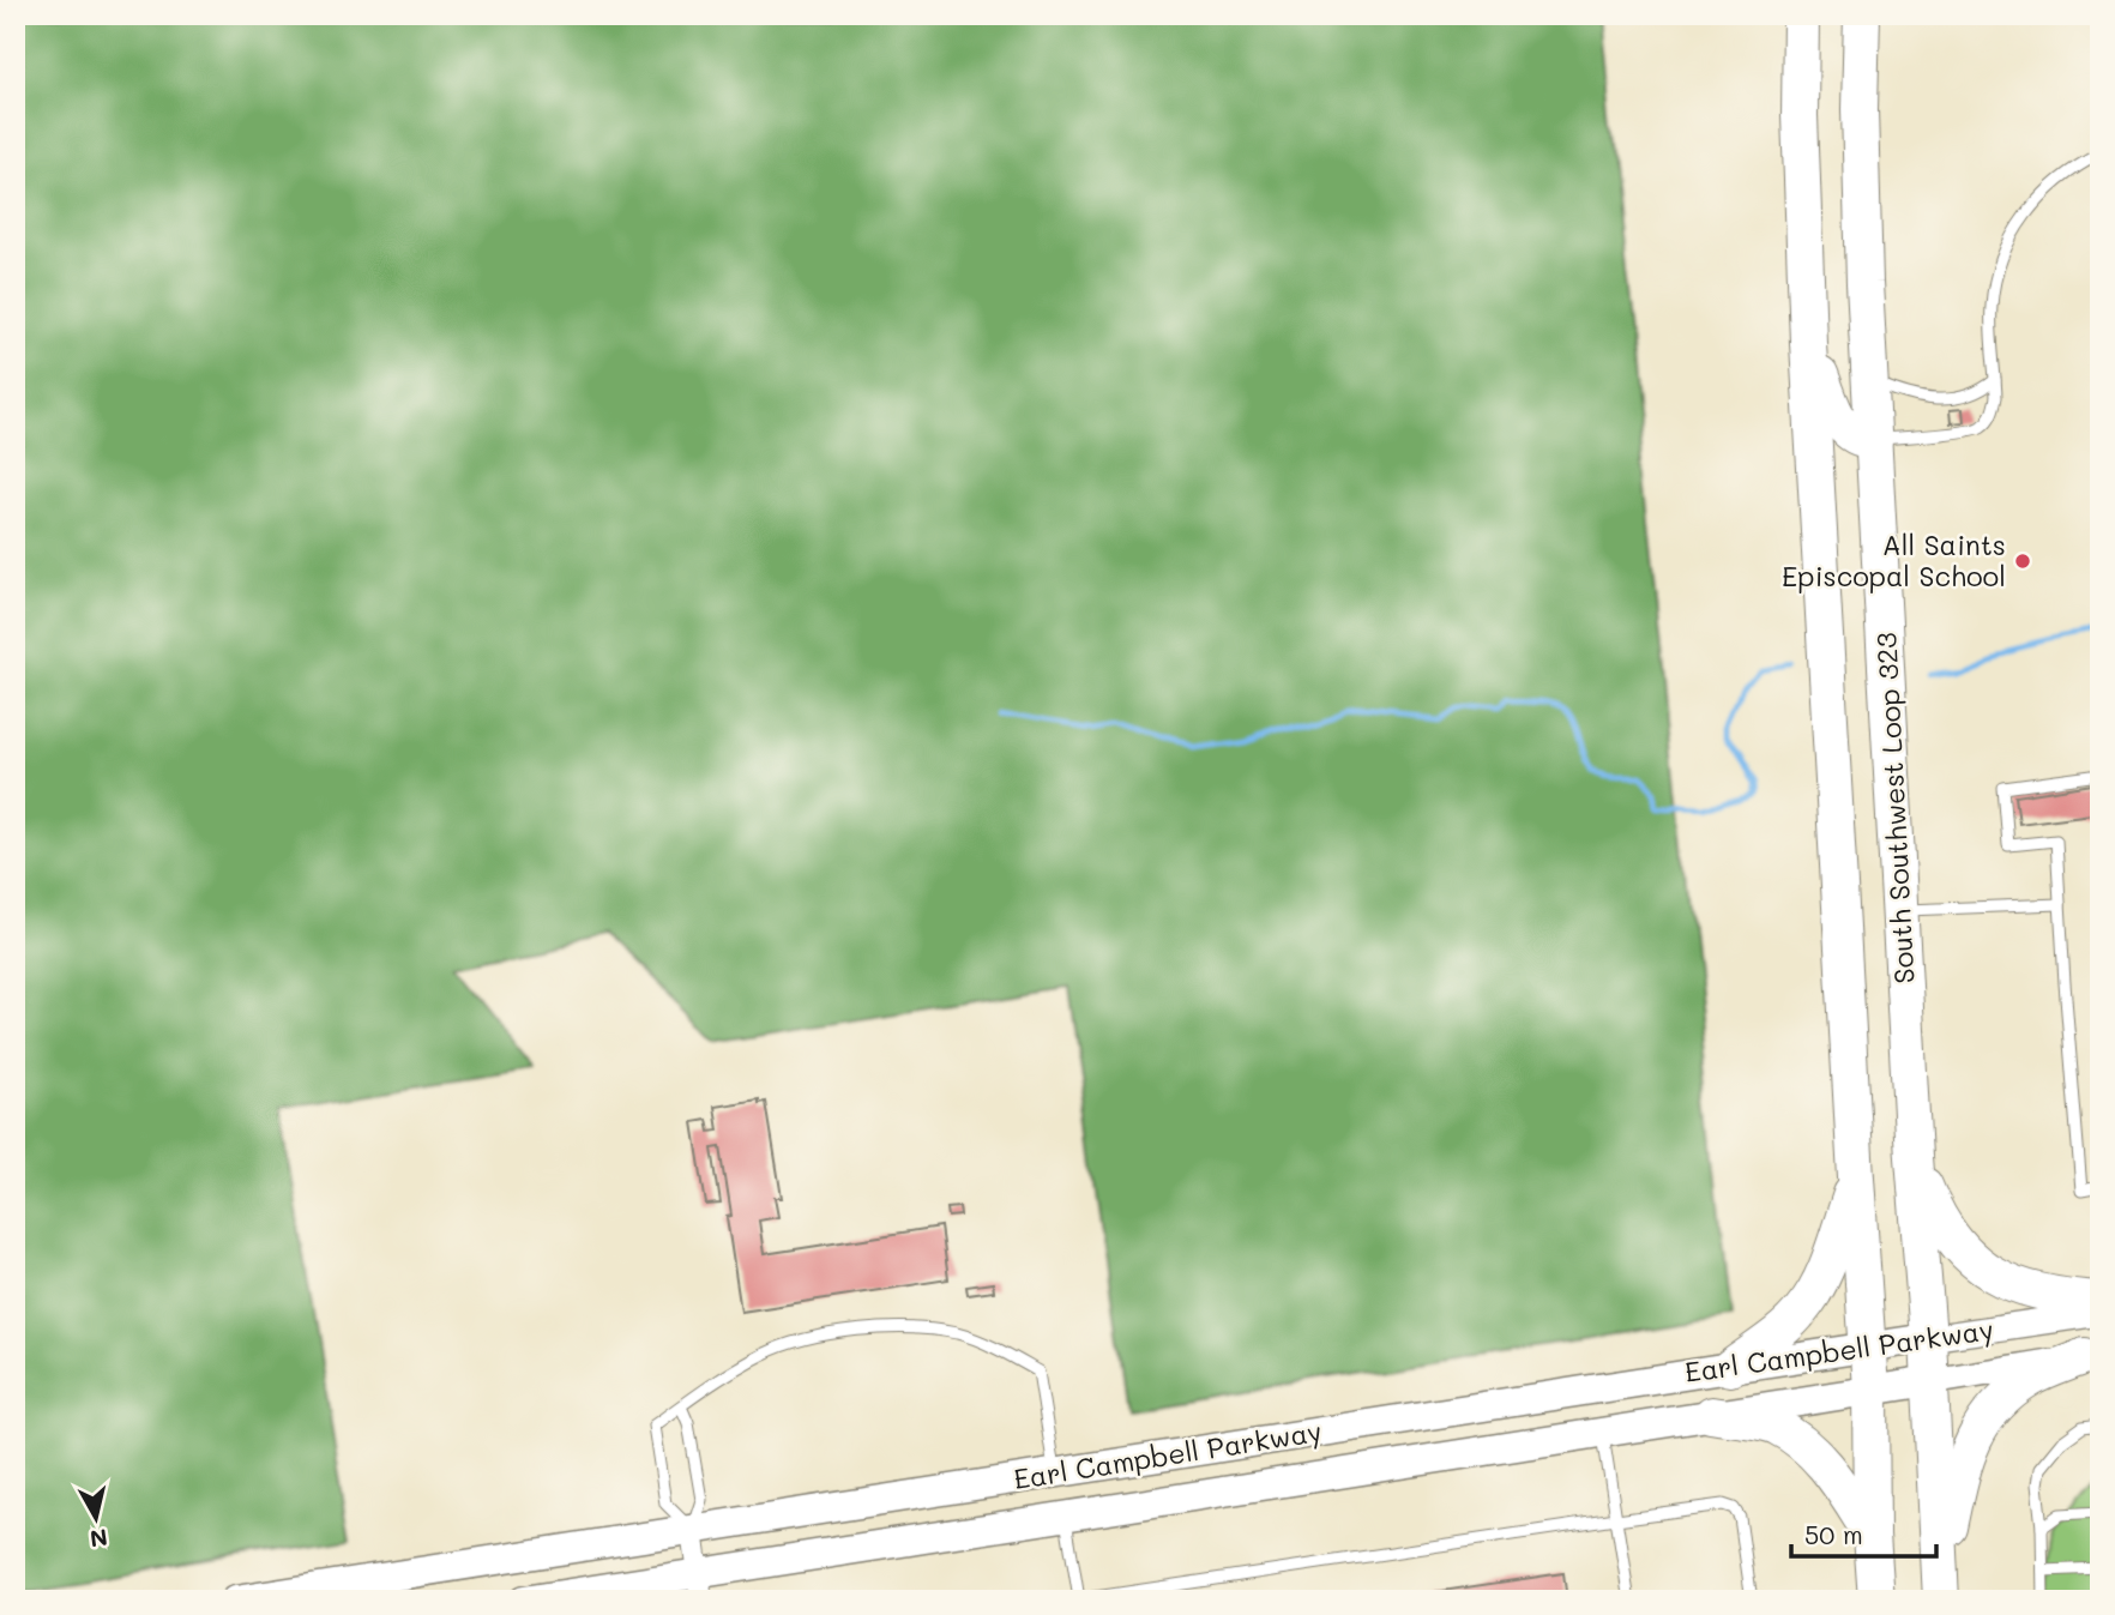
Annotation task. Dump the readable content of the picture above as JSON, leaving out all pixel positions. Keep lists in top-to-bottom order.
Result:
{
  "streets": {
    "highway": ["South Southwest Loop 323"],
    "main road": ["Earl Campbell Parkway"]
  },
  "crossings": [
    ["South Southwest Loop 323", "Earl Campbell Parkway"]
  ],
  "places": ["All Saints Episcopal School"],
  "scale_bar": "50 m",
  "north": "bottom"
}
